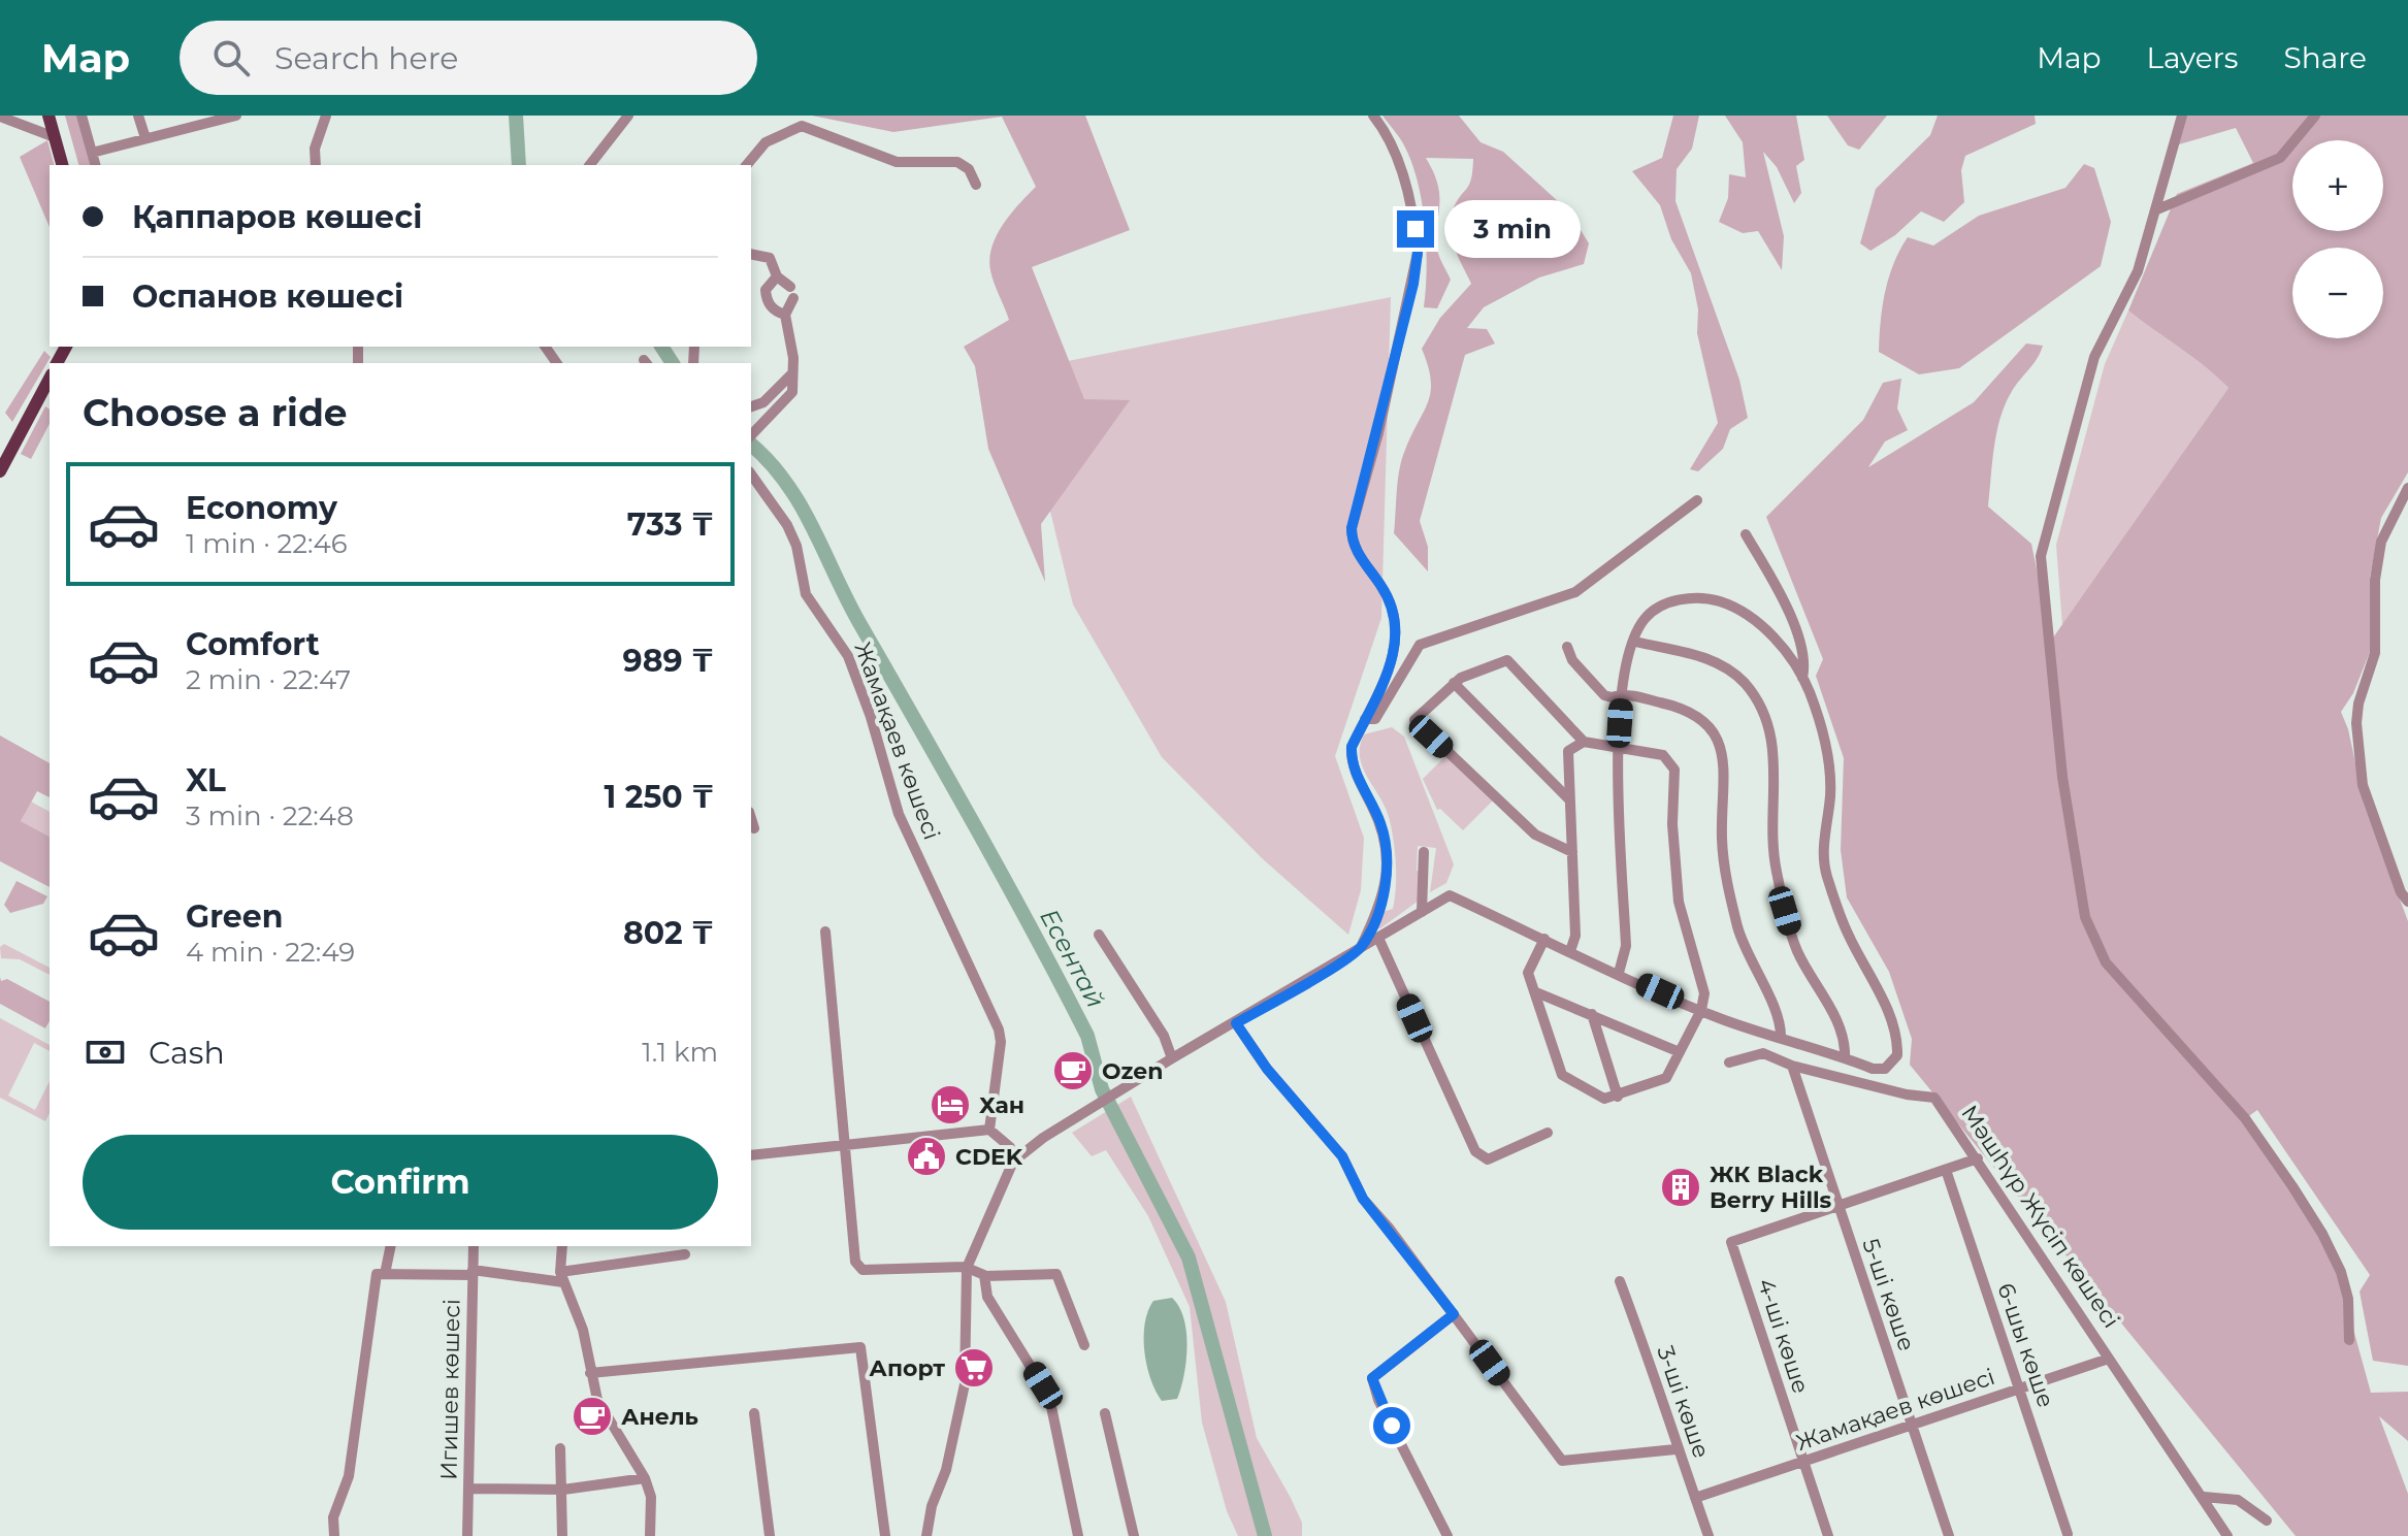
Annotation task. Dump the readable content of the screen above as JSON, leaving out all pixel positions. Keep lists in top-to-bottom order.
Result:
{
  "streets": {
    "street": [
      "Жамақаев көшесі",
      "Мәшhүр Жүсіп көшесі",
      "5-ші көше",
      "4-ші көше",
      "6-шы көше",
      "Игишев көшесі",
      "3-ші көше"
    ]
  },
  "crossings": [
    ["Жамақаев көшесі", "Мәшhүр Жүсіп көшесі"],
    ["Жамақаев көшесі", "5-ші көше"],
    ["Жамақаев көшесі", "4-ші көше"],
    ["Жамақаев көшесі", "6-шы көше"],
    ["Жамақаев көшесі", "3-ші көше"],
    ["Мәшhүр Жүсіп көшесі", "5-ші көше"],
    ["5-ші көше", "4-ші көше"]
  ],
  "water": ["Есентай"],
  "places": {
    "cafe": ["Ozen", "Анель"],
    "hotel": ["Хан"],
    "public building": ["CDEK"],
    "building": ["ЖК Black Berry Hills"],
    "supermarket": ["Апорт"]
  },
  "page": {
    "header": "Map",
    "search": "Search here",
    "nav": ["Map", "Layers", "Share"],
    "map_buttons": ["+", "−"],
    "banner": ["Қаппаров көшесі", "Оспанов көшесі"],
    "bubble": "3 min",
    "heading": "Choose a ride",
    "list": [
      {
        "name": "Economy",
        "note": "1 min · 22:46",
        "value": "733 ₸"
      },
      {
        "name": "Comfort",
        "note": "2 min · 22:47",
        "value": "989 ₸"
      },
      {
        "name": "XL",
        "note": "3 min · 22:48",
        "value": "1 250 ₸"
      },
      {
        "name": "Green",
        "note": "4 min · 22:49",
        "value": "802 ₸"
      }
    ],
    "pay": ["Cash", "1.1 km"],
    "buttons": "Confirm"
  }
}
